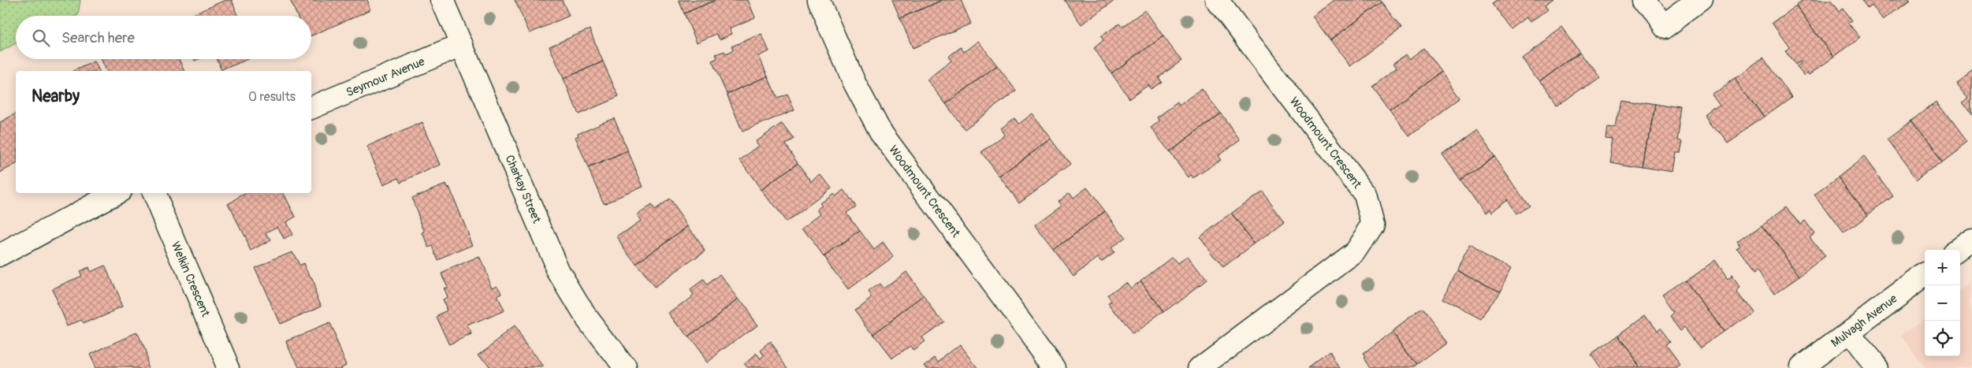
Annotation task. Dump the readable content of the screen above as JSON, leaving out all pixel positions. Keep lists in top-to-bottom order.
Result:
{
  "streets": {
    "street": [
      "Seymour Avenue",
      "Woodmount Crescent",
      "Charkay Street",
      "Welkin Crescent",
      "Mulvagh Avenue"
    ]
  },
  "crossings": [
    ["Seymour Avenue", "Charkay Street"]
  ],
  "page": {
    "search": "Search here",
    "heading": ["Nearby", "0 results"],
    "map_buttons": ["+", "−"]
  }
}
